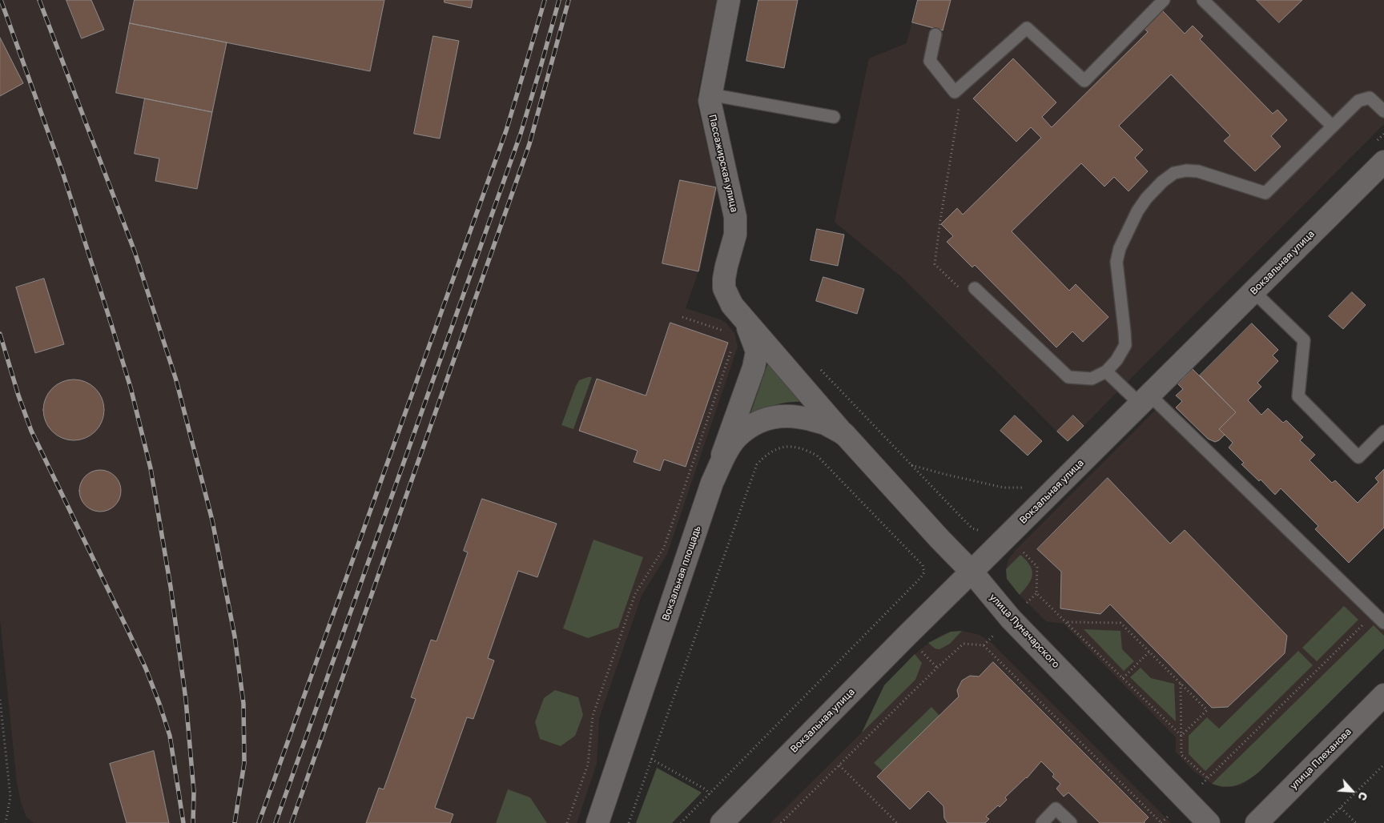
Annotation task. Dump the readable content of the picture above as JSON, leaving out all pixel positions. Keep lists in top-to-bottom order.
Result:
{
  "streets": {
    "street": [
      "Пассажирская улица",
      "Вокзальная улица",
      "Вокзальная площадь",
      "улица Луначарского",
      "улица Плеханова"
    ]
  },
  "crossings": [
    ["Пассажирская улица", "Вокзальная площадь"],
    ["Пассажирская улица", "улица Луначарского"],
    ["Вокзальная улица", "улица Луначарского"],
    ["Вокзальная площадь", "улица Луначарского"]
  ],
  "north": "bottom right"
}
